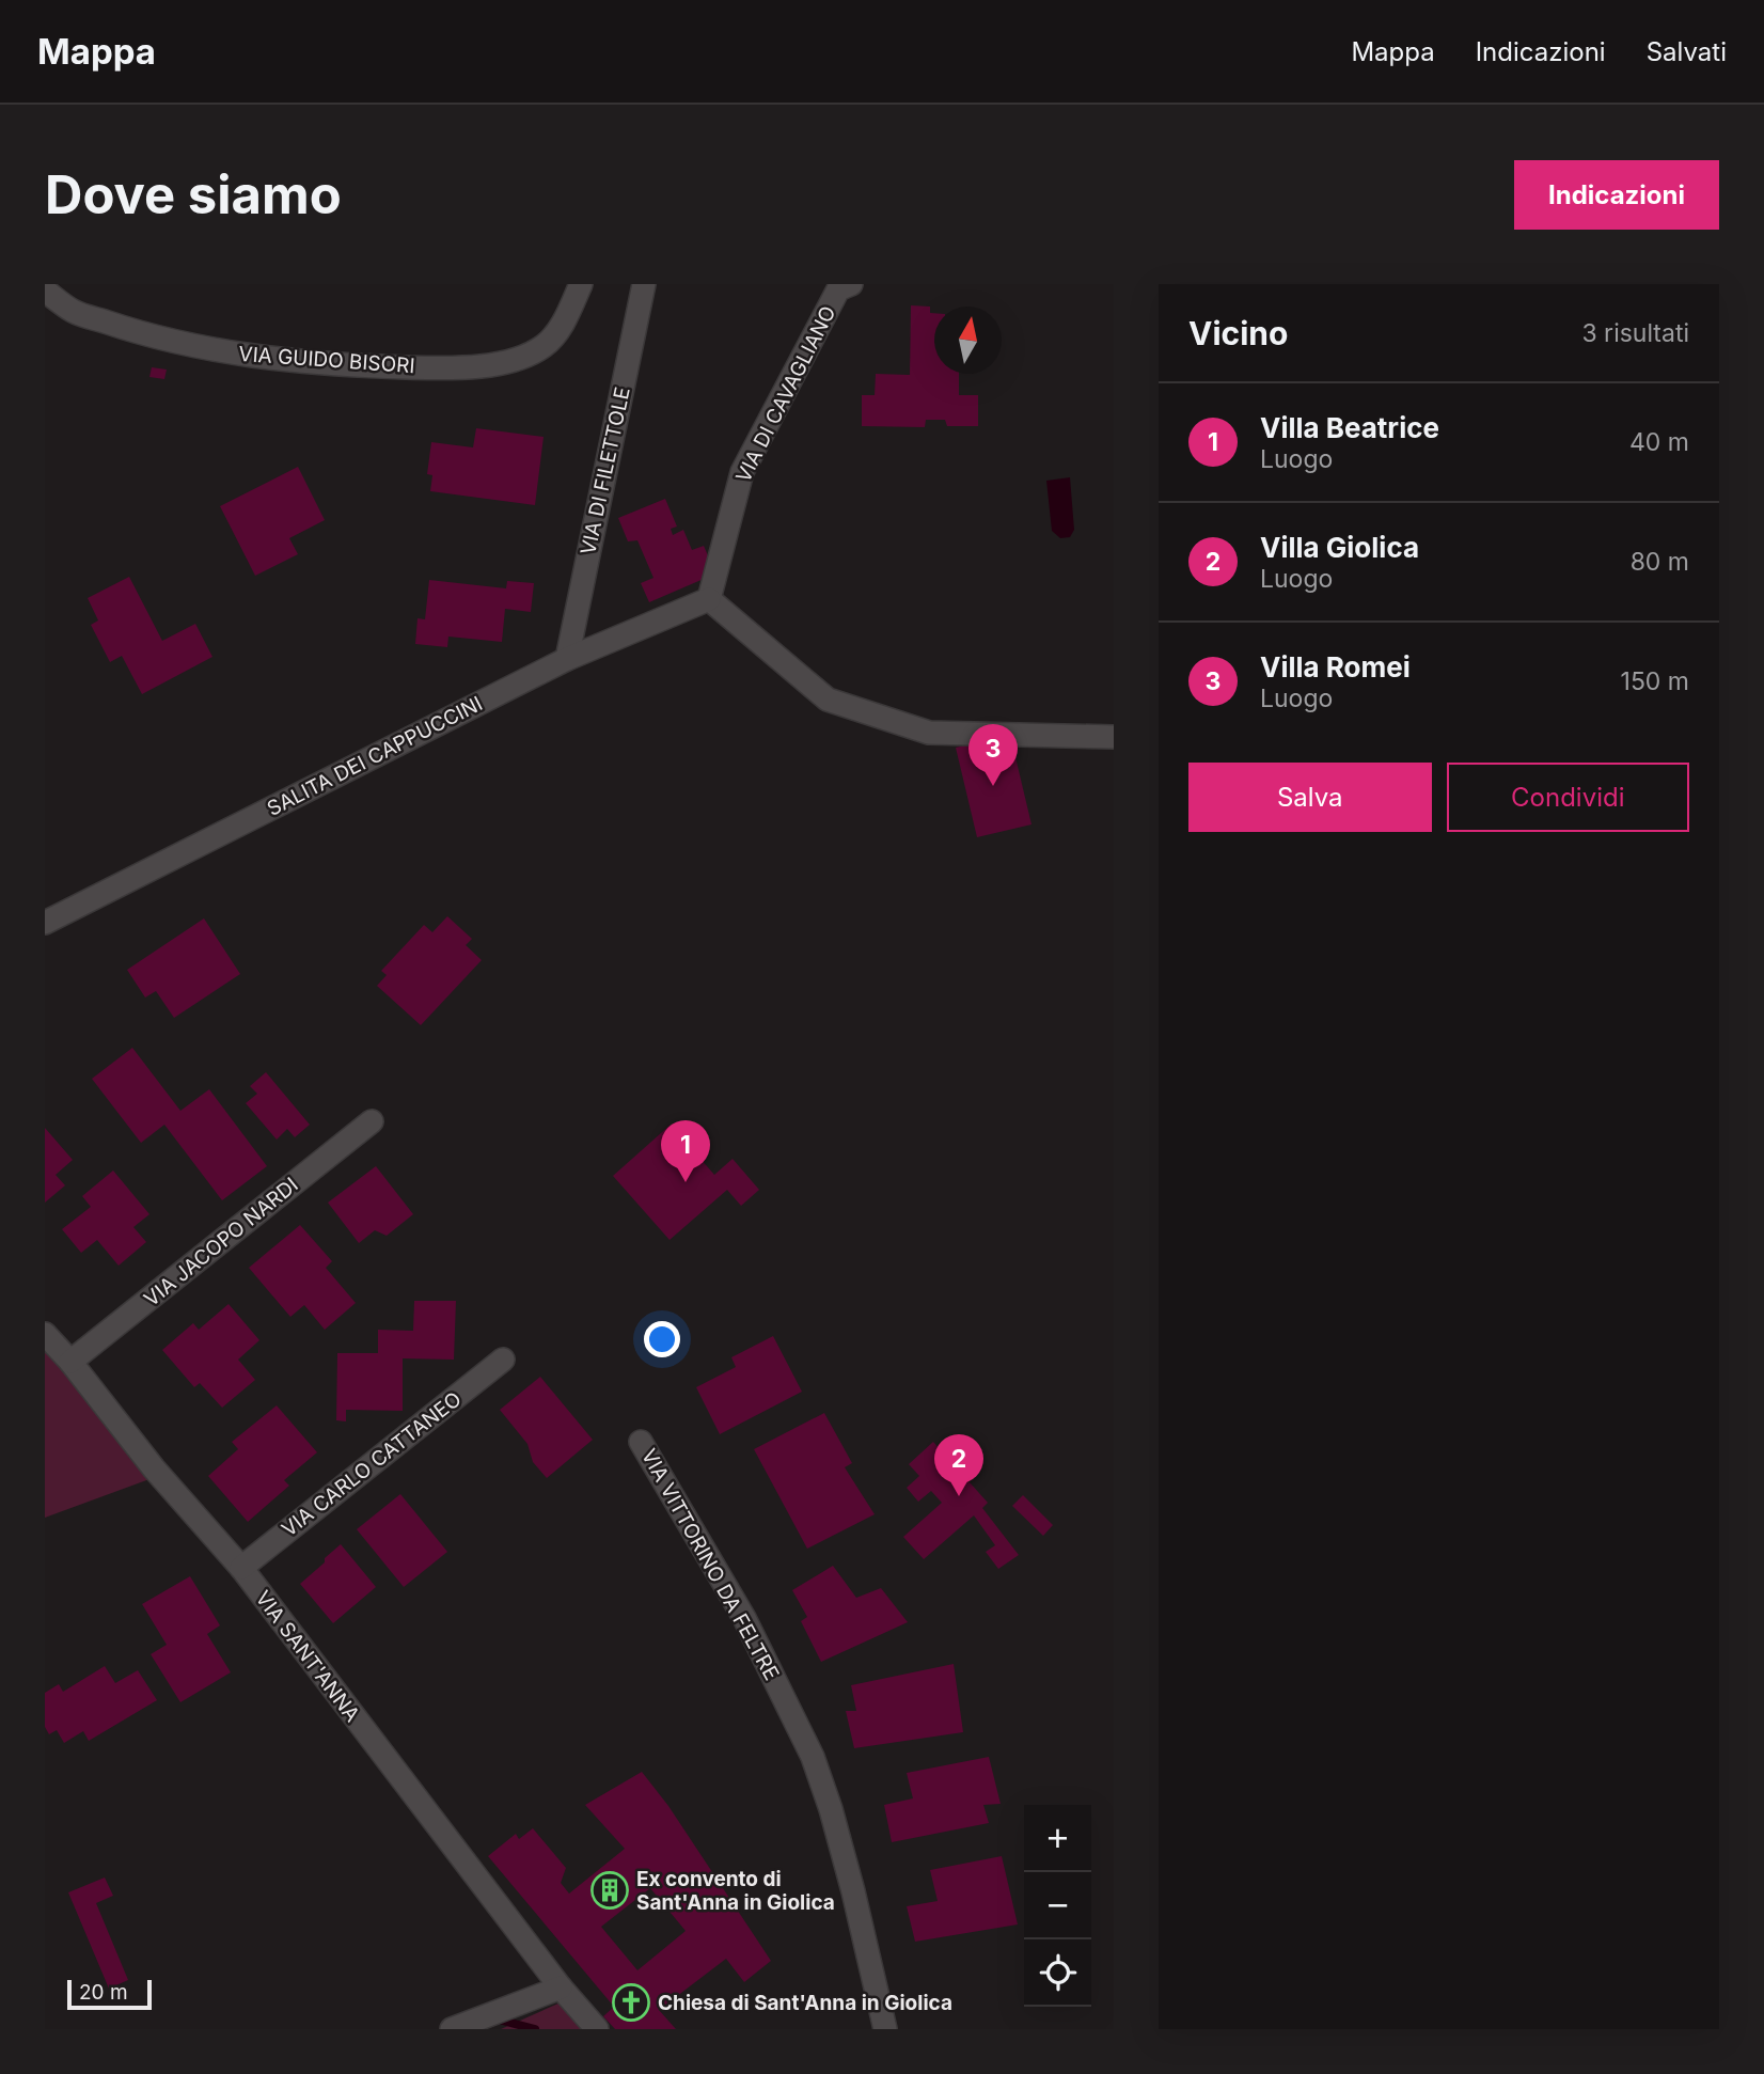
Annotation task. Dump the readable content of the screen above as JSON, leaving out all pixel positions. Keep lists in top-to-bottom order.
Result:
{
  "streets": {
    "street": [
      "VIA GUIDO BISORI",
      "VIA DI CAVAGLIANO",
      "VIA DI FILETTOLE",
      "SALITA DEI CAPPUCCINI",
      "VIA JACOPO NARDI",
      "VIA CARLO CATTANEO",
      "VIA VITTORINO DA FELTRE",
      "VIA SANT'ANNA"
    ]
  },
  "crossings": [
    ["VIA DI CAVAGLIANO", "SALITA DEI CAPPUCCINI"],
    ["VIA DI FILETTOLE", "SALITA DEI CAPPUCCINI"],
    ["VIA JACOPO NARDI", "VIA SANT'ANNA"],
    ["VIA CARLO CATTANEO", "VIA SANT'ANNA"]
  ],
  "places": {
    "building": ["Ex convento di Sant'Anna in Giolica"],
    "church": ["Chiesa di Sant'Anna in Giolica"]
  },
  "scale_bar": "20 m",
  "north": "top",
  "page": {
    "header": "Mappa",
    "nav": ["Mappa", "Indicazioni", "Salvati"],
    "buttons": [
      "Indicazioni",
      ["Salva", "Condividi"]
    ],
    "title": "Dove siamo",
    "heading": ["Vicino", "3 risultati"],
    "list": [
      {
        "mark": "1",
        "name": "Villa Beatrice",
        "note": "Luogo",
        "value": "40 m"
      },
      {
        "mark": "2",
        "name": "Villa Giolica",
        "note": "Luogo",
        "value": "80 m"
      },
      {
        "mark": "3",
        "name": "Villa Romei",
        "note": "Luogo",
        "value": "150 m"
      }
    ],
    "pins": ["3", "1", "2"],
    "map_buttons": ["+", "−"],
    "scale": "20 m"
  }
}
